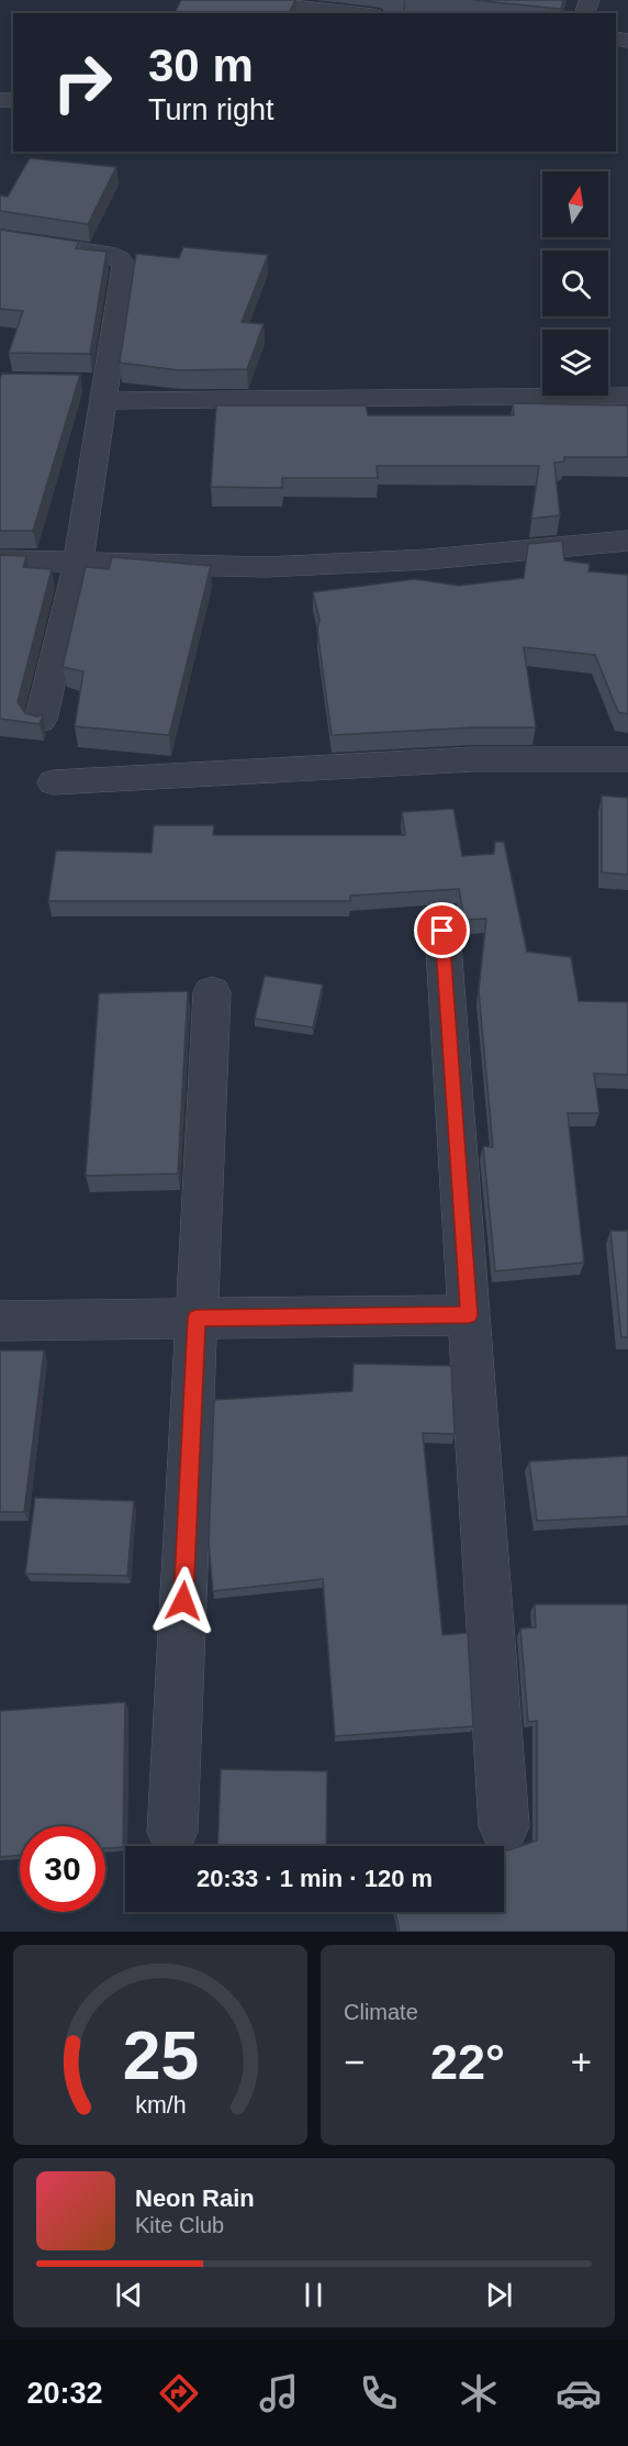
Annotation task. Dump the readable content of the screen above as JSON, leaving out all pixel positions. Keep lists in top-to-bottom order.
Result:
{
  "north": "top",
  "page": {
    "turn": ["30 m", "Turn right"],
    "limit": "30",
    "trip": "20:33 · 1 min · 120 m",
    "tile": "Climate",
    "heat": ["−", "22°", "+"],
    "song": ["Neon Rain", "Kite Club"],
    "tabs": "20:32",
    "gauge": ["25", "km/h"]
  }
}
